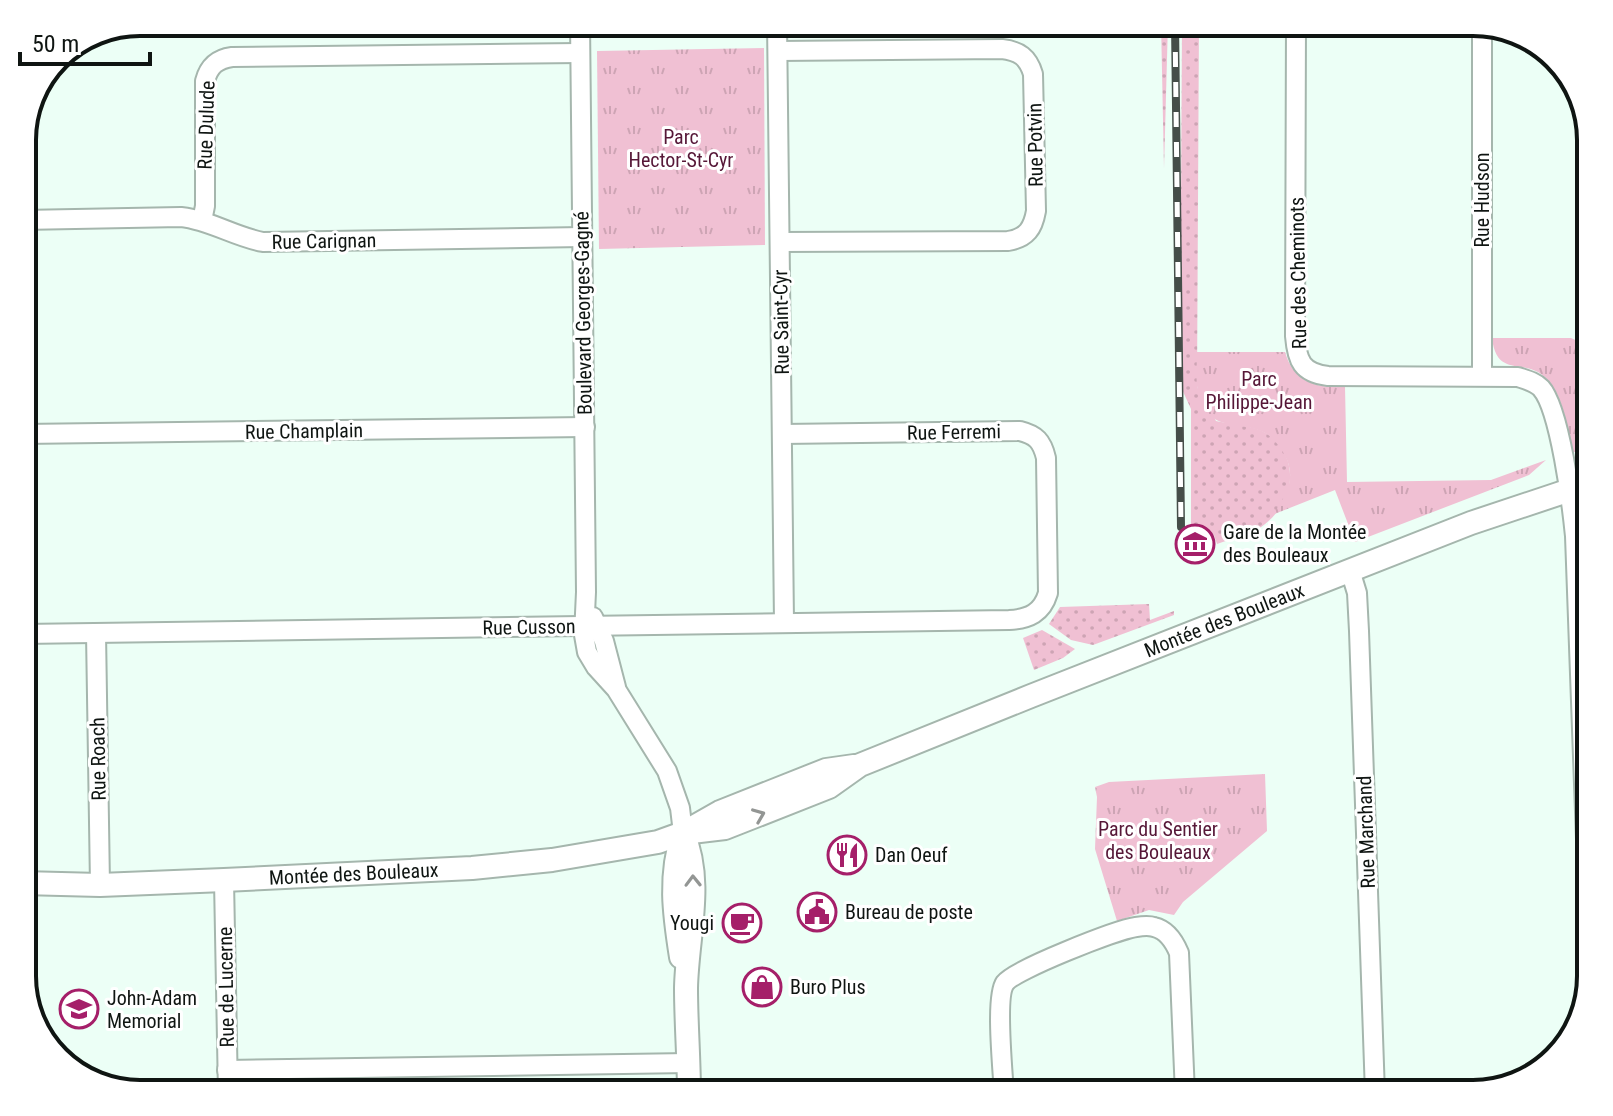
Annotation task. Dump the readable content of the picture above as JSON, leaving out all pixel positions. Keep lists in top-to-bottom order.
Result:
{
  "streets": {
    "street": [
      "Rue Dulude",
      "Rue Potvin",
      "Rue Hudson",
      "Rue Carignan",
      "Rue des Cheminots",
      "Boulevard Georges-Gagné",
      "Rue Saint-Cyr",
      "Rue Champlain",
      "Rue Ferremi",
      "Montée des Bouleaux",
      "Rue Cusson",
      "Rue Roach",
      "Rue Marchand",
      "Rue de Lucerne"
    ]
  },
  "crossings": [
    ["Rue Dulude", "Rue Carignan"],
    ["Rue Dulude", "Boulevard Georges-Gagné"],
    ["Rue Potvin", "Rue Saint-Cyr"],
    ["Rue Hudson", "Rue des Cheminots"],
    ["Rue Carignan", "Boulevard Georges-Gagné"],
    ["Boulevard Georges-Gagné", "Rue Champlain"],
    ["Boulevard Georges-Gagné", "Montée des Bouleaux"],
    ["Boulevard Georges-Gagné", "Rue Cusson"],
    ["Rue Saint-Cyr", "Rue Ferremi"],
    ["Rue Saint-Cyr", "Rue Cusson"],
    ["Rue Ferremi", "Rue Cusson"],
    ["Montée des Bouleaux", "Rue Roach"],
    ["Montée des Bouleaux", "Rue Marchand"],
    ["Montée des Bouleaux", "Rue de Lucerne"],
    ["Rue Cusson", "Rue Roach"]
  ],
  "parks": ["Parc Hector-St-Cyr", "Parc Philippe-Jean", "Parc du Sentier des Bouleaux"],
  "places": {
    "museum": ["Gare de la Montée des Bouleaux"],
    "restaurant": ["Dan Oeuf"],
    "public building": ["Bureau de poste"],
    "cafe": ["Yougi"],
    "shop": ["Buro Plus"],
    "school or university": ["John-Adam Memorial"]
  },
  "scale_bar": "50 m"
}
